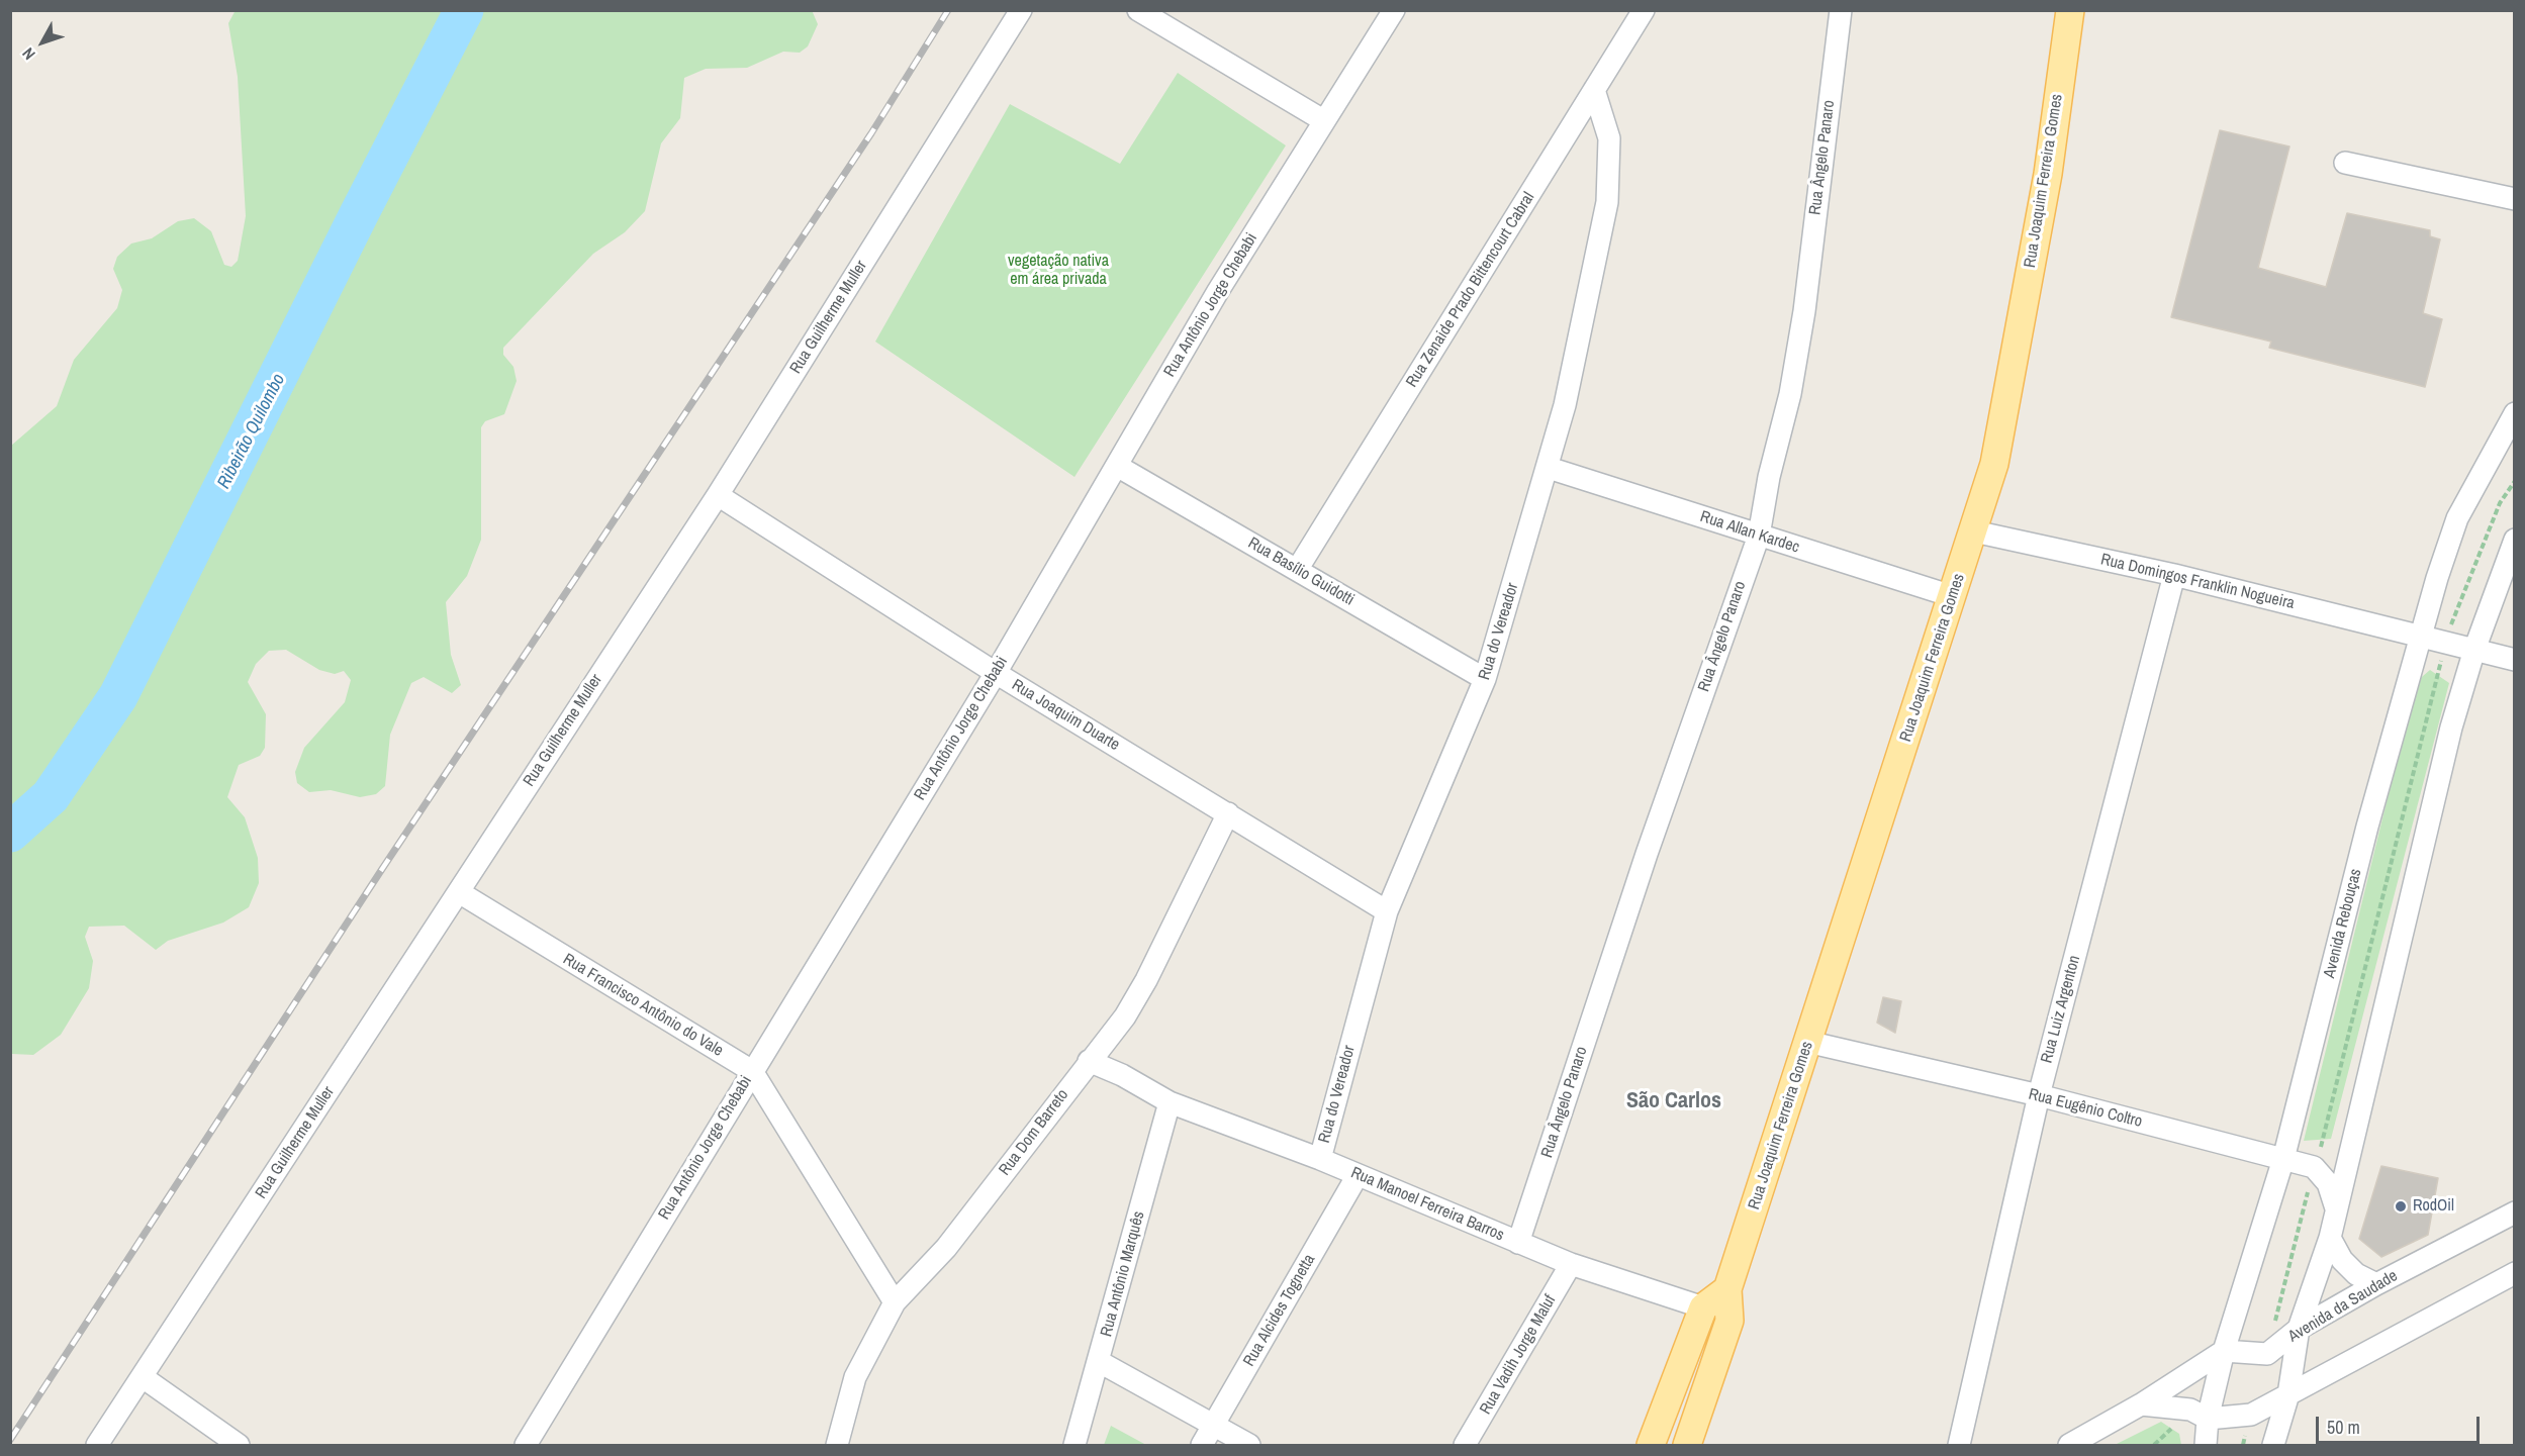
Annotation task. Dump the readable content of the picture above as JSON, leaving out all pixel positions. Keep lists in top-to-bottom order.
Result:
{
  "streets": {
    "main road": ["Rua Joaquim Ferreira Gomes"],
    "street": [
      "Rua Ângelo Panaro",
      "Rua Zenaide Prado Bittencourt Cabral",
      "Rua Antônio Jorge Chebabi",
      "Rua Guilherme Muller",
      "Rua Allan Kardec",
      "Rua Basílio Guidotti",
      "Rua Domingos Franklin Nogueira",
      "Rua do Vereador",
      "Rua Joaquim Duarte",
      "Avenida Rebouças",
      "Rua Francisco Antônio do Vale",
      "Rua Luiz Argenton",
      "Rua Eugênio Coltro",
      "Rua Dom Barreto",
      "Rua Manoel Ferreira Barros",
      "Rua Antônio Marquês",
      "Avenida da Saudade",
      "Rua Alcides Tognetta",
      "Rua Vadih Jorge Maluf"
    ]
  },
  "crossings": [
    ["Rua Ângelo Panaro", "Rua Allan Kardec"],
    ["Rua Ângelo Panaro", "Rua Manoel Ferreira Barros"],
    ["Rua Joaquim Ferreira Gomes", "Rua Allan Kardec"],
    ["Rua Joaquim Ferreira Gomes", "Rua Domingos Franklin Nogueira"],
    ["Rua Joaquim Ferreira Gomes", "Rua Eugênio Coltro"],
    ["Rua Zenaide Prado Bittencourt Cabral", "Rua Basílio Guidotti"],
    ["Rua Zenaide Prado Bittencourt Cabral", "Rua do Vereador"],
    ["Rua Antônio Jorge Chebabi", "Rua Basílio Guidotti"],
    ["Rua Antônio Jorge Chebabi", "Rua Joaquim Duarte"],
    ["Rua Antônio Jorge Chebabi", "Rua Francisco Antônio do Vale"],
    ["Rua Guilherme Muller", "Rua Joaquim Duarte"],
    ["Rua Guilherme Muller", "Rua Francisco Antônio do Vale"],
    ["Rua Allan Kardec", "Rua do Vereador"],
    ["Rua Basílio Guidotti", "Rua do Vereador"],
    ["Rua Domingos Franklin Nogueira", "Avenida Rebouças"],
    ["Rua Domingos Franklin Nogueira", "Rua Luiz Argenton"],
    ["Rua do Vereador", "Rua Joaquim Duarte"],
    ["Rua do Vereador", "Rua Manoel Ferreira Barros"],
    ["Rua Joaquim Duarte", "Rua Dom Barreto"],
    ["Avenida Rebouças", "Rua Eugênio Coltro"],
    ["Rua Francisco Antônio do Vale", "Rua Dom Barreto"],
    ["Rua Luiz Argenton", "Rua Eugênio Coltro"],
    ["Rua Dom Barreto", "Rua Manoel Ferreira Barros"],
    ["Rua Manoel Ferreira Barros", "Rua Antônio Marquês"],
    ["Rua Manoel Ferreira Barros", "Rua Alcides Tognetta"],
    ["Rua Manoel Ferreira Barros", "Rua Vadih Jorge Maluf"]
  ],
  "districts": ["São Carlos"],
  "water": ["Ribeirão Quilombo"],
  "parks": ["vegetação nativa em área privada"],
  "places": ["RodOil"],
  "scale_bar": "50 m",
  "north": "bottom left"
}
